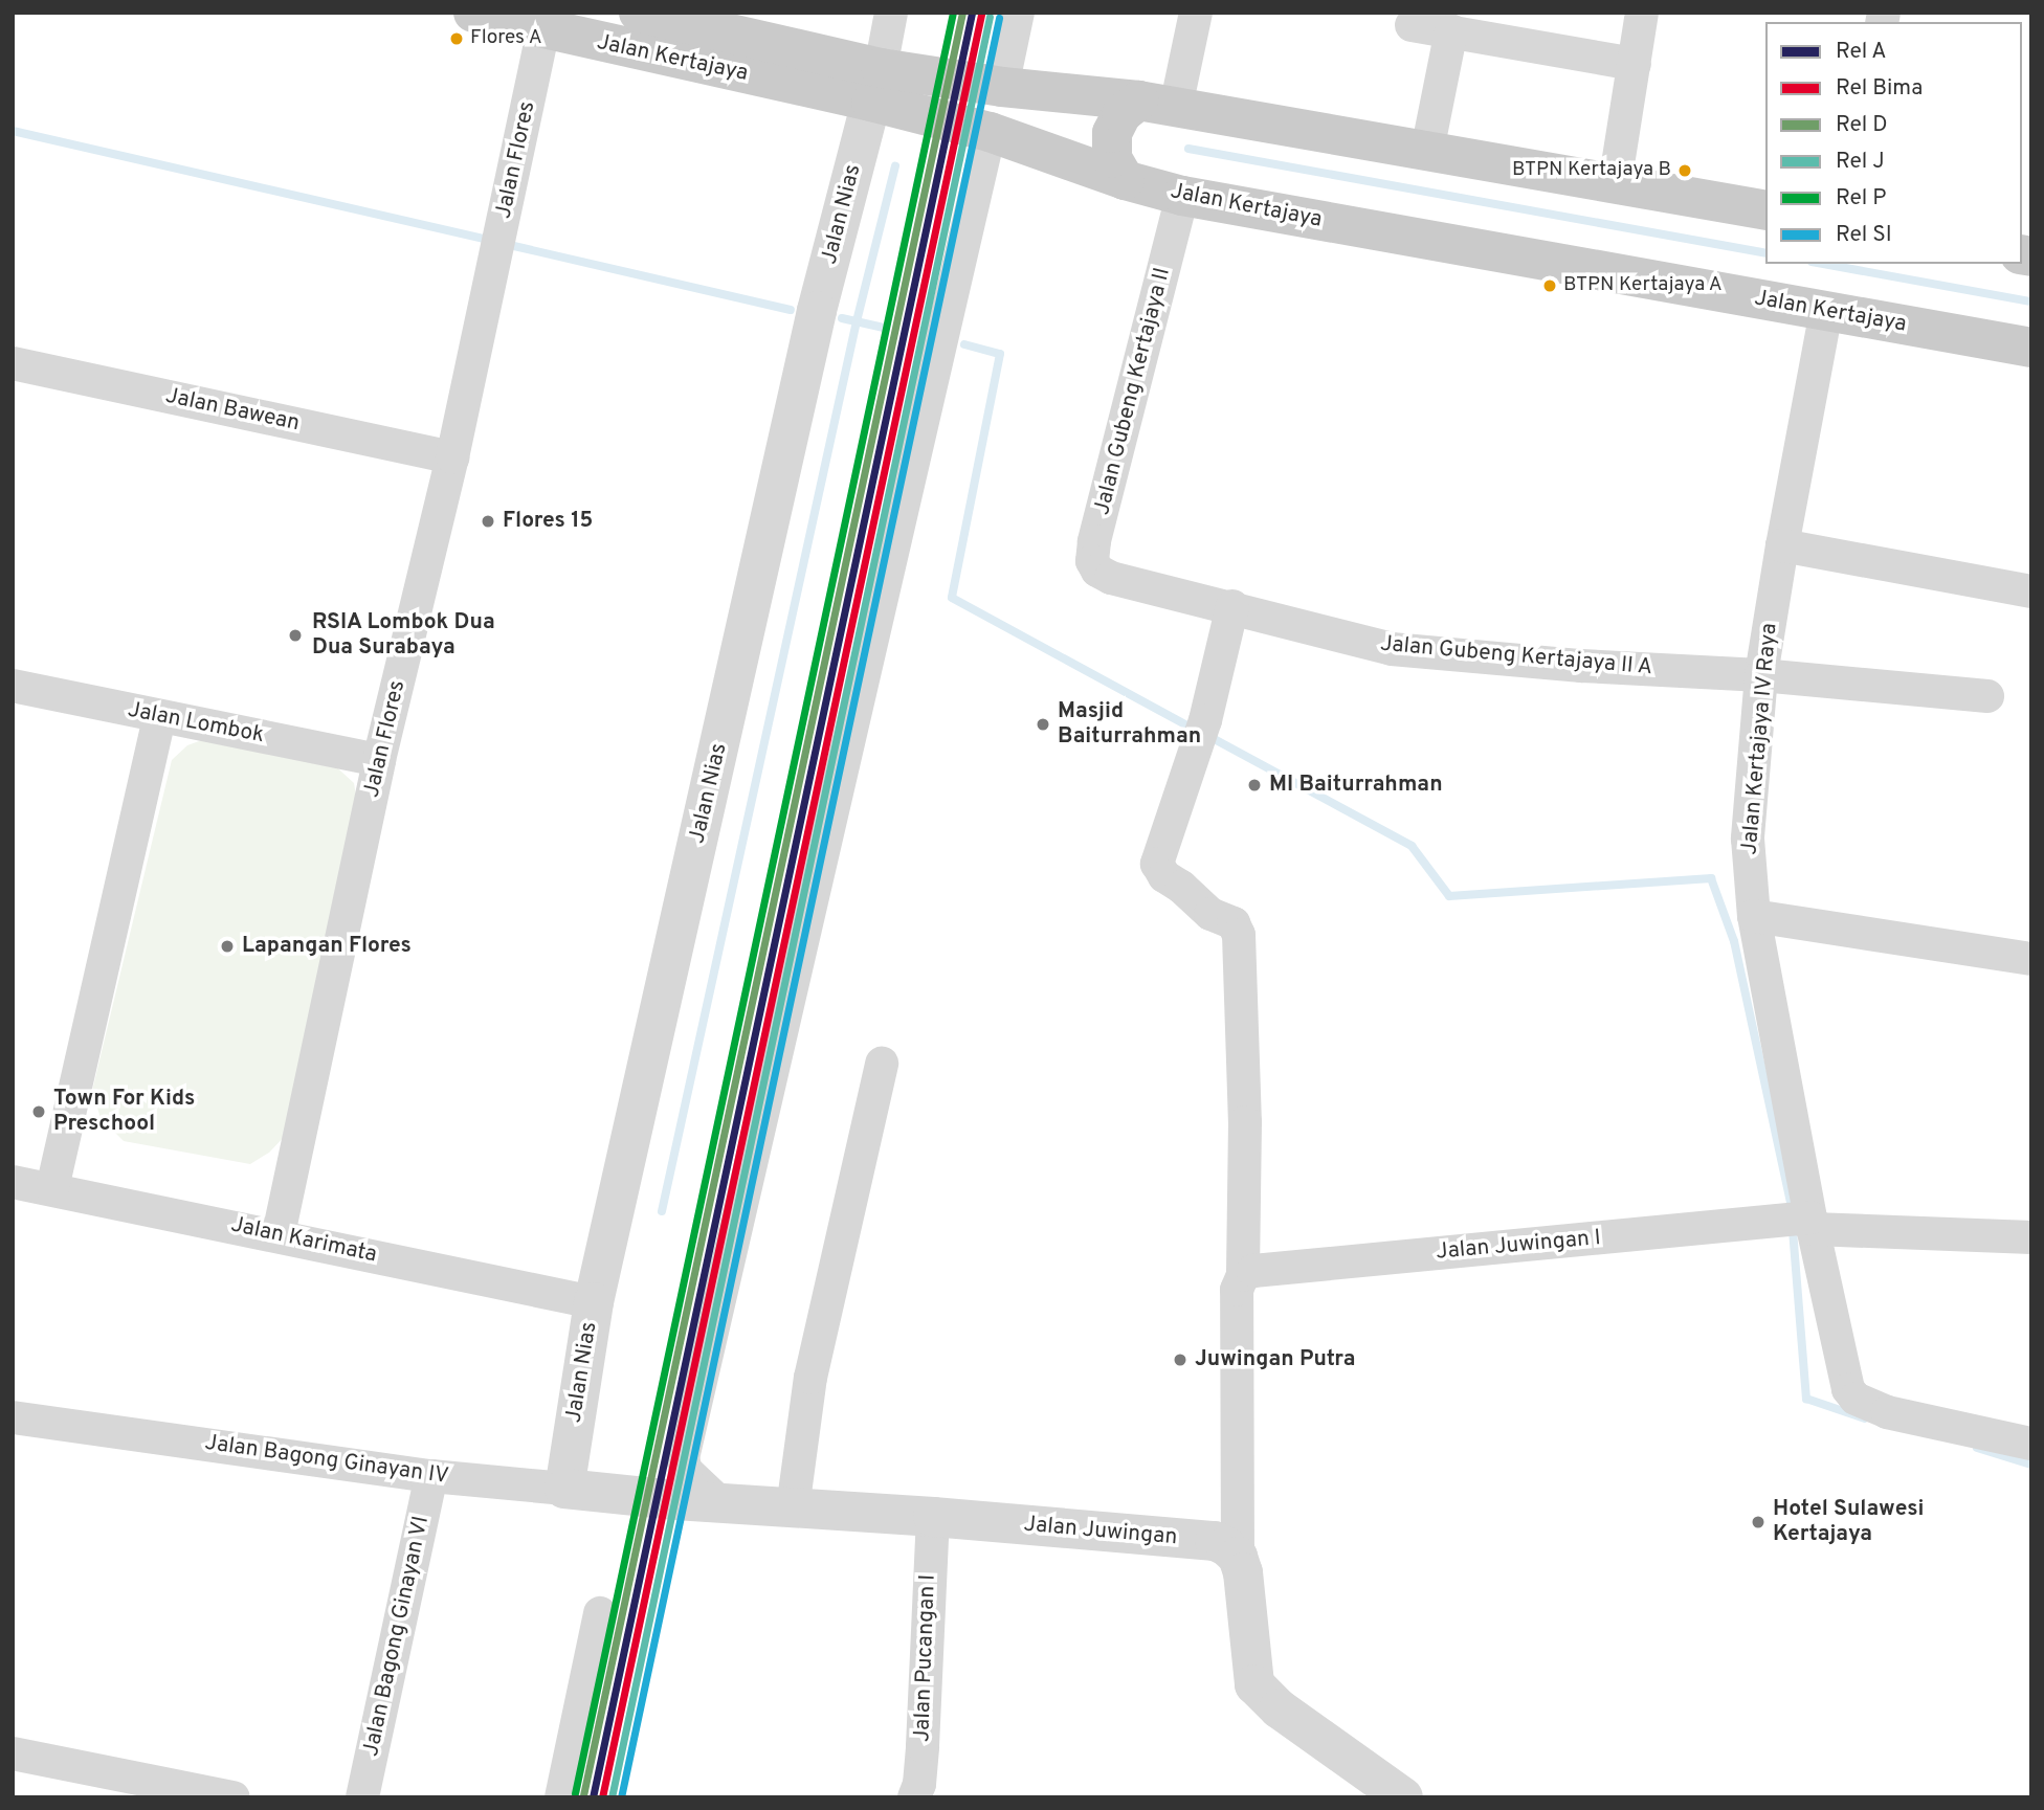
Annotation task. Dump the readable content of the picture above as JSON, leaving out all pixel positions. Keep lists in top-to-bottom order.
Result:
{
  "streets": {
    "main road": ["Jalan Kertajaya"],
    "street": [
      "Jalan Flores",
      "Jalan Nias",
      "Jalan Gubeng Kertajaya II",
      "Jalan Bawean",
      "Jalan Gubeng Kertajaya II A",
      "Jalan Lombok",
      "Jalan Kertajaya IV Raya",
      "Jalan Karimata",
      "Jalan Juwingan I",
      "Jalan Bagong Ginayan IV",
      "Jalan Juwingan",
      "Jalan Bagong Ginayan VI",
      "Jalan Pucangan I"
    ]
  },
  "crossings": [
    ["Jalan Kertajaya", "Jalan Flores"],
    ["Jalan Kertajaya", "Jalan Nias"],
    ["Jalan Kertajaya", "Jalan Gubeng Kertajaya II"],
    ["Jalan Kertajaya", "Jalan Kertajaya IV Raya"],
    ["Jalan Flores", "Jalan Bawean"],
    ["Jalan Flores", "Jalan Lombok"],
    ["Jalan Flores", "Jalan Karimata"],
    ["Jalan Nias", "Jalan Karimata"],
    ["Jalan Nias", "Jalan Bagong Ginayan IV"],
    ["Jalan Gubeng Kertajaya II", "Jalan Gubeng Kertajaya II A"],
    ["Jalan Gubeng Kertajaya II A", "Jalan Kertajaya IV Raya"],
    ["Jalan Kertajaya IV Raya", "Jalan Juwingan I"],
    ["Jalan Bagong Ginayan IV", "Jalan Juwingan"],
    ["Jalan Bagong Ginayan IV", "Jalan Bagong Ginayan VI"],
    ["Jalan Juwingan", "Jalan Pucangan I"]
  ],
  "places": [
    "Flores A",
    "BTPN Kertajaya B",
    "BTPN Kertajaya A",
    "Flores 15",
    "RSIA Lombok Dua Dua Surabaya",
    "Masjid Baiturrahman",
    "MI Baiturrahman",
    "Lapangan Flores",
    "Town For Kids Preschool",
    "Juwingan Putra",
    "Hotel Sulawesi Kertajaya"
  ],
  "lines": [
    "rail line A",
    "rail line D",
    "rail line P",
    "rail line Bima",
    "rail line J",
    "rail line SI"
  ],
  "legend": [
    "Rel A",
    "Rel Bima",
    "Rel D",
    "Rel J",
    "Rel P",
    "Rel SI"
  ]
}
